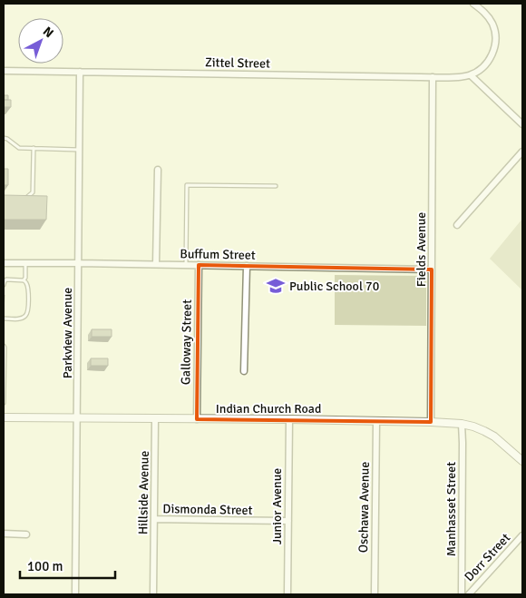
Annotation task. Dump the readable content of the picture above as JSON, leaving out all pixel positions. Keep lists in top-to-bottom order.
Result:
{
  "streets": {
    "street": [
      "Zittel Street",
      "Fields Avenue",
      "Buffum Street",
      "Parkview Avenue",
      "Galloway Street",
      "Indian Church Road",
      "Hillside Avenue",
      "Junior Avenue",
      "Oschawa Avenue",
      "Dismonda Street",
      "Manhasset Street",
      "Dorr Street"
    ]
  },
  "crossings": [
    ["Zittel Street", "Fields Avenue"],
    ["Zittel Street", "Parkview Avenue"],
    ["Fields Avenue", "Buffum Street"],
    ["Fields Avenue", "Indian Church Road"],
    ["Buffum Street", "Parkview Avenue"],
    ["Buffum Street", "Galloway Street"],
    ["Parkview Avenue", "Indian Church Road"],
    ["Galloway Street", "Indian Church Road"],
    ["Indian Church Road", "Hillside Avenue"],
    ["Indian Church Road", "Junior Avenue"],
    ["Indian Church Road", "Oschawa Avenue"],
    ["Indian Church Road", "Manhasset Street"],
    ["Hillside Avenue", "Dismonda Street"],
    ["Junior Avenue", "Dismonda Street"]
  ],
  "places": {
    "school or university": ["Public School 70"]
  },
  "scale_bar": "100 m",
  "north": "top right"
}
